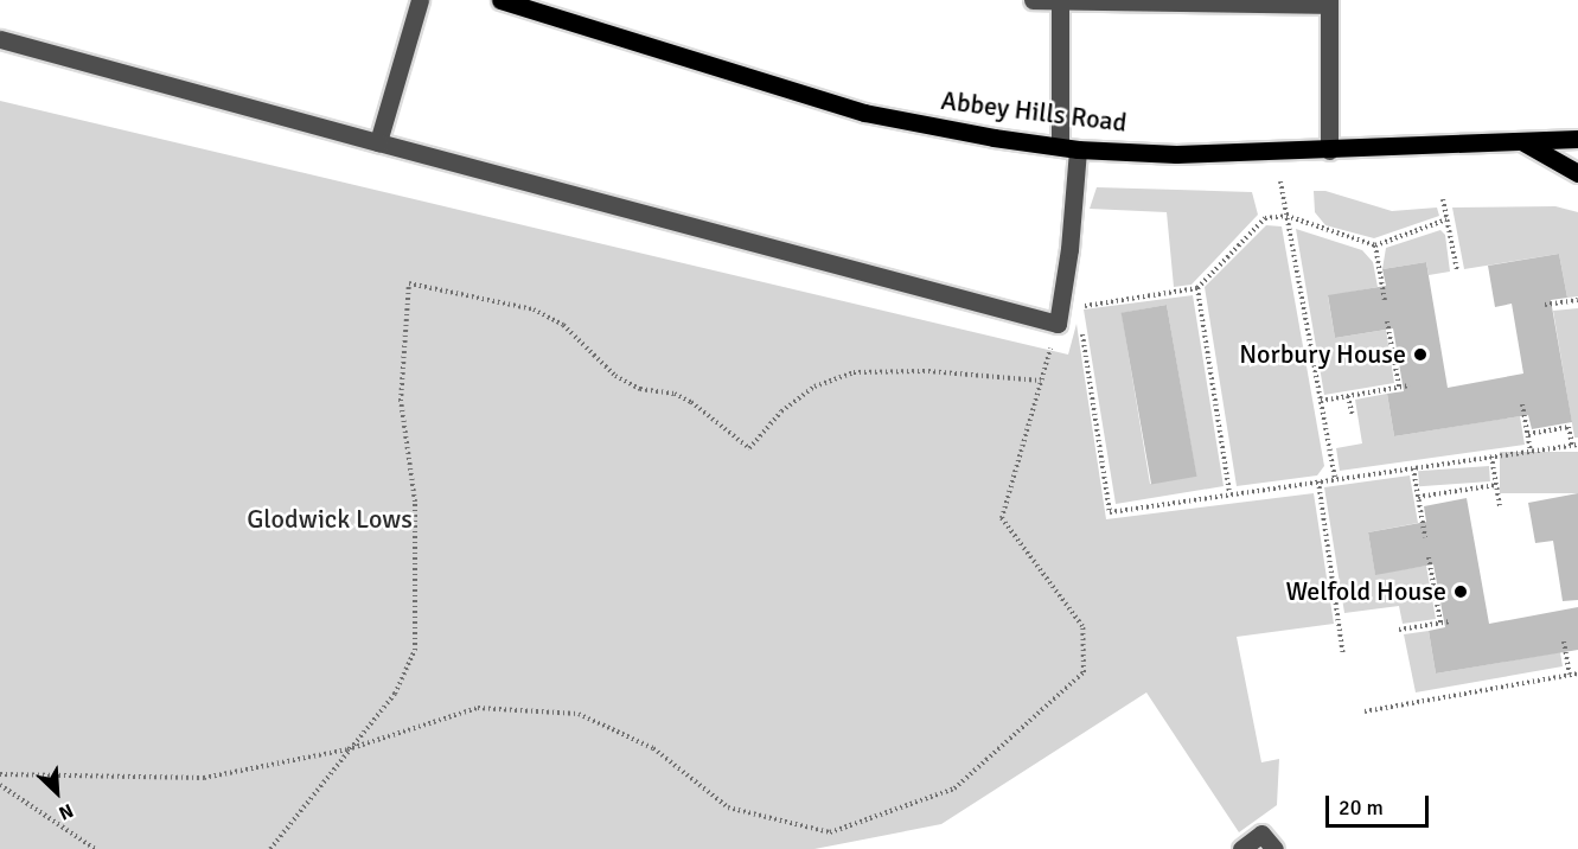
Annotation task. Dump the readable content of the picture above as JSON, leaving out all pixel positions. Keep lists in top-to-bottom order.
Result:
{
  "streets": {
    "main road": ["Abbey Hills Road"]
  },
  "parks": ["Glodwick Lows"],
  "places": ["Norbury House", "Welfold House"],
  "scale_bar": "20 m",
  "north": "bottom right"
}
